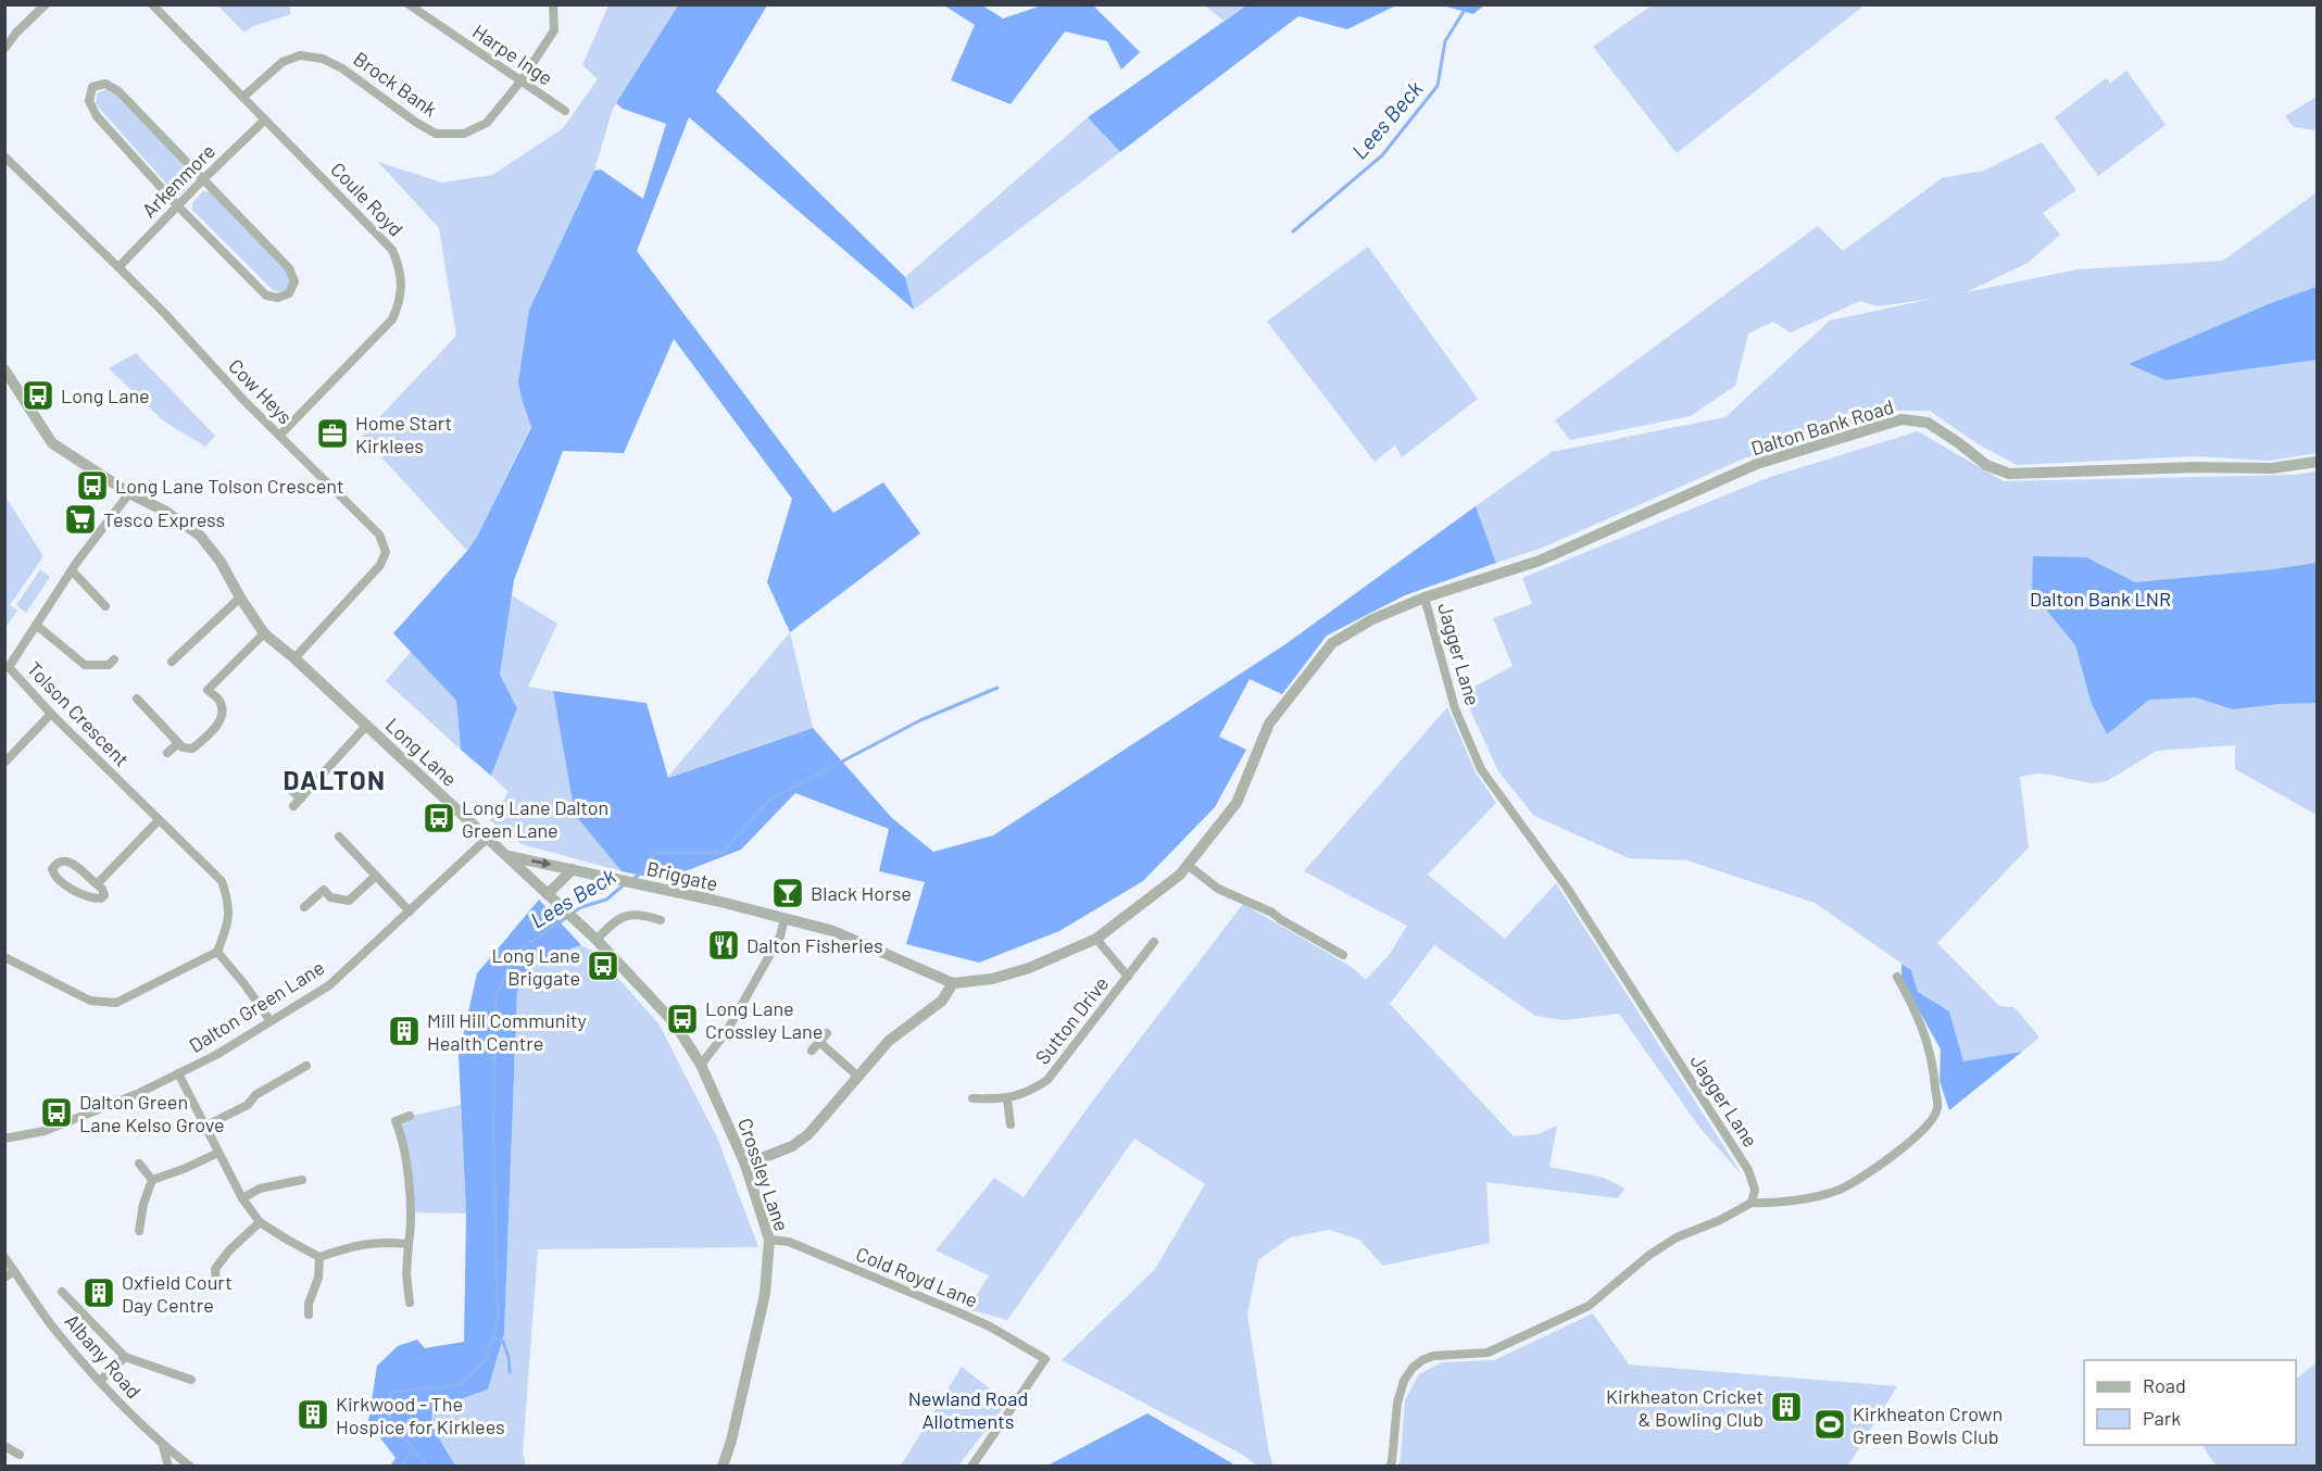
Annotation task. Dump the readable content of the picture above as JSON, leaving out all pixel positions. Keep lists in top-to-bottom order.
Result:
{
  "streets": {
    "street": [
      "Harpe Inge",
      "Brock Bank",
      "Arkenmore",
      "Coule Royd",
      "Cow Heys",
      "Dalton Bank Road",
      "Jagger Lane",
      "Tolson Crescent",
      "Long Lane",
      "Briggate",
      "Dalton Green Lane",
      "Sutton Drive",
      "Crossley Lane",
      "Cold Royd Lane",
      "Albany Road"
    ]
  },
  "crossings": [
    ["Harpe Inge", "Brock Bank"],
    ["Brock Bank", "Coule Royd"],
    ["Arkenmore", "Coule Royd"],
    ["Arkenmore", "Cow Heys"],
    ["Coule Royd", "Cow Heys"],
    ["Cow Heys", "Long Lane"],
    ["Dalton Bank Road", "Jagger Lane"],
    ["Dalton Bank Road", "Briggate"],
    ["Dalton Bank Road", "Sutton Drive"],
    ["Tolson Crescent", "Long Lane"],
    ["Long Lane", "Briggate"],
    ["Long Lane", "Dalton Green Lane"],
    ["Long Lane", "Crossley Lane"],
    ["Crossley Lane", "Cold Royd Lane"]
  ],
  "districts": ["DALTON"],
  "water": ["Lees Beck"],
  "parks": ["Dalton Bank LNR", "Newland Road Allotments"],
  "places": {
    "bus stop": [
      "Long Lane",
      "Long Lane Tolson Crescent",
      "Long Lane Dalton Green Lane",
      "Long Lane Briggate",
      "Long Lane Crossley Lane",
      "Dalton Green Lane Kelso Grove"
    ],
    "office": ["Home Start Kirklees"],
    "supermarket": ["Tesco Express"],
    "bar": ["Black Horse"],
    "restaurant": ["Dalton Fisheries"],
    "building": [
      "Mill Hill Community Health Centre",
      "Oxfield Court Day Centre",
      "Kirkheaton Cricket & Bowling Club",
      "Kirkwood - The Hospice for Kirklees"
    ],
    "sports": ["Kirkheaton Crown Green Bowls Club"]
  },
  "legend": ["Road", "Park"]
}
